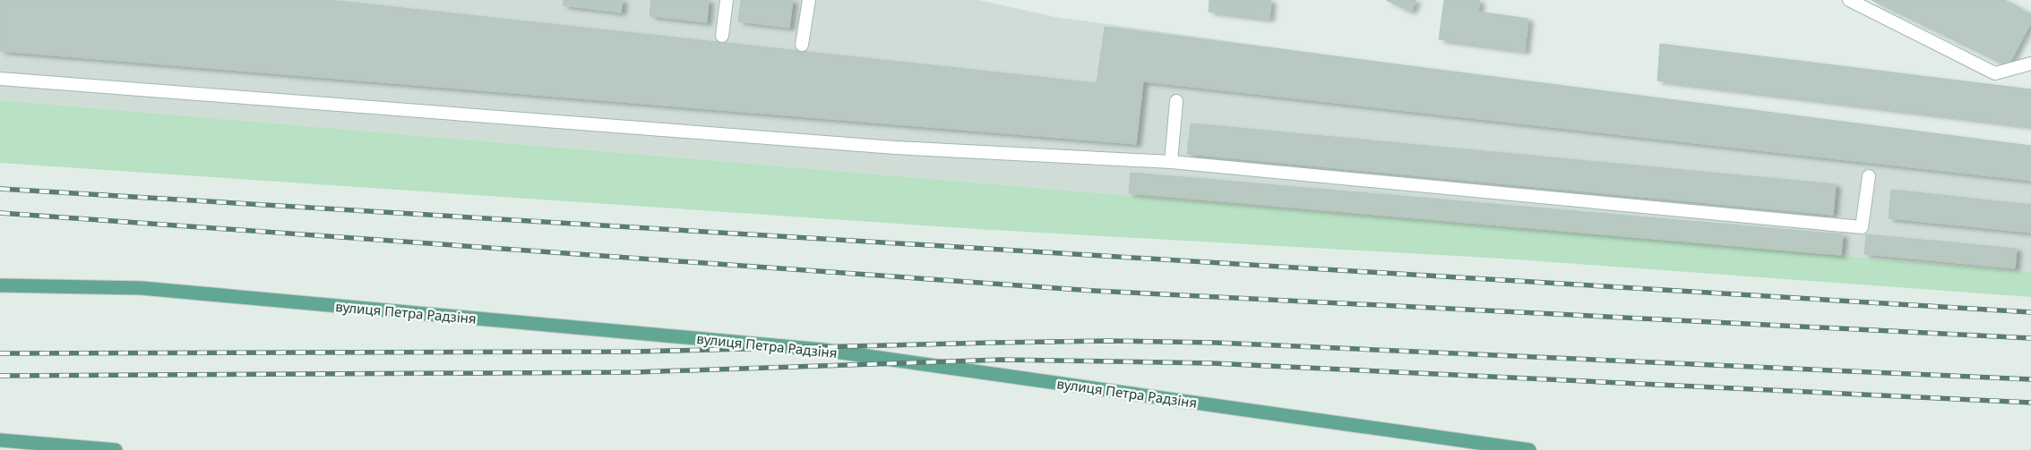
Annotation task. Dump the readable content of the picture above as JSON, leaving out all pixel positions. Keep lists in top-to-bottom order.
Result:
{
  "streets": {
    "main road": ["вулиця Петра Радзіня"]
  }
}
